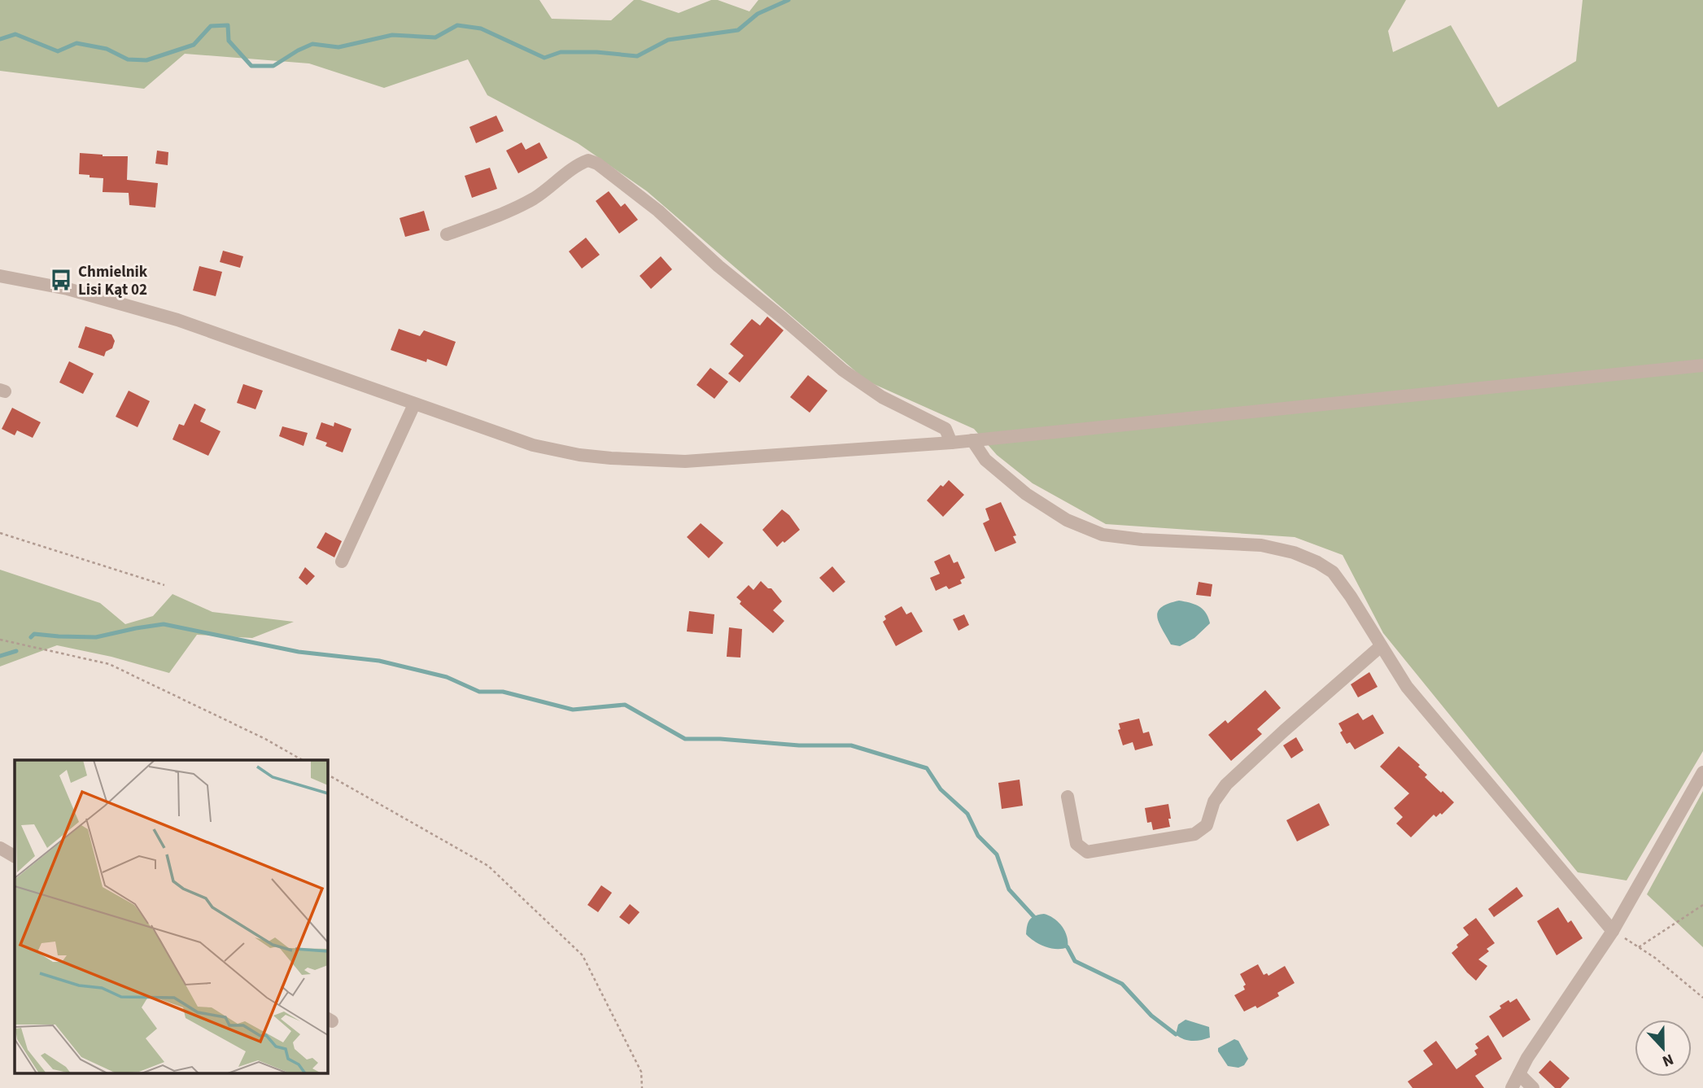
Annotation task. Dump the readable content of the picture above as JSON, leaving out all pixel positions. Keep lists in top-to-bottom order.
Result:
{
  "places": {
    "bus stop": ["Chmielnik Lisi Kąt 02"]
  },
  "north": "bottom"
}
